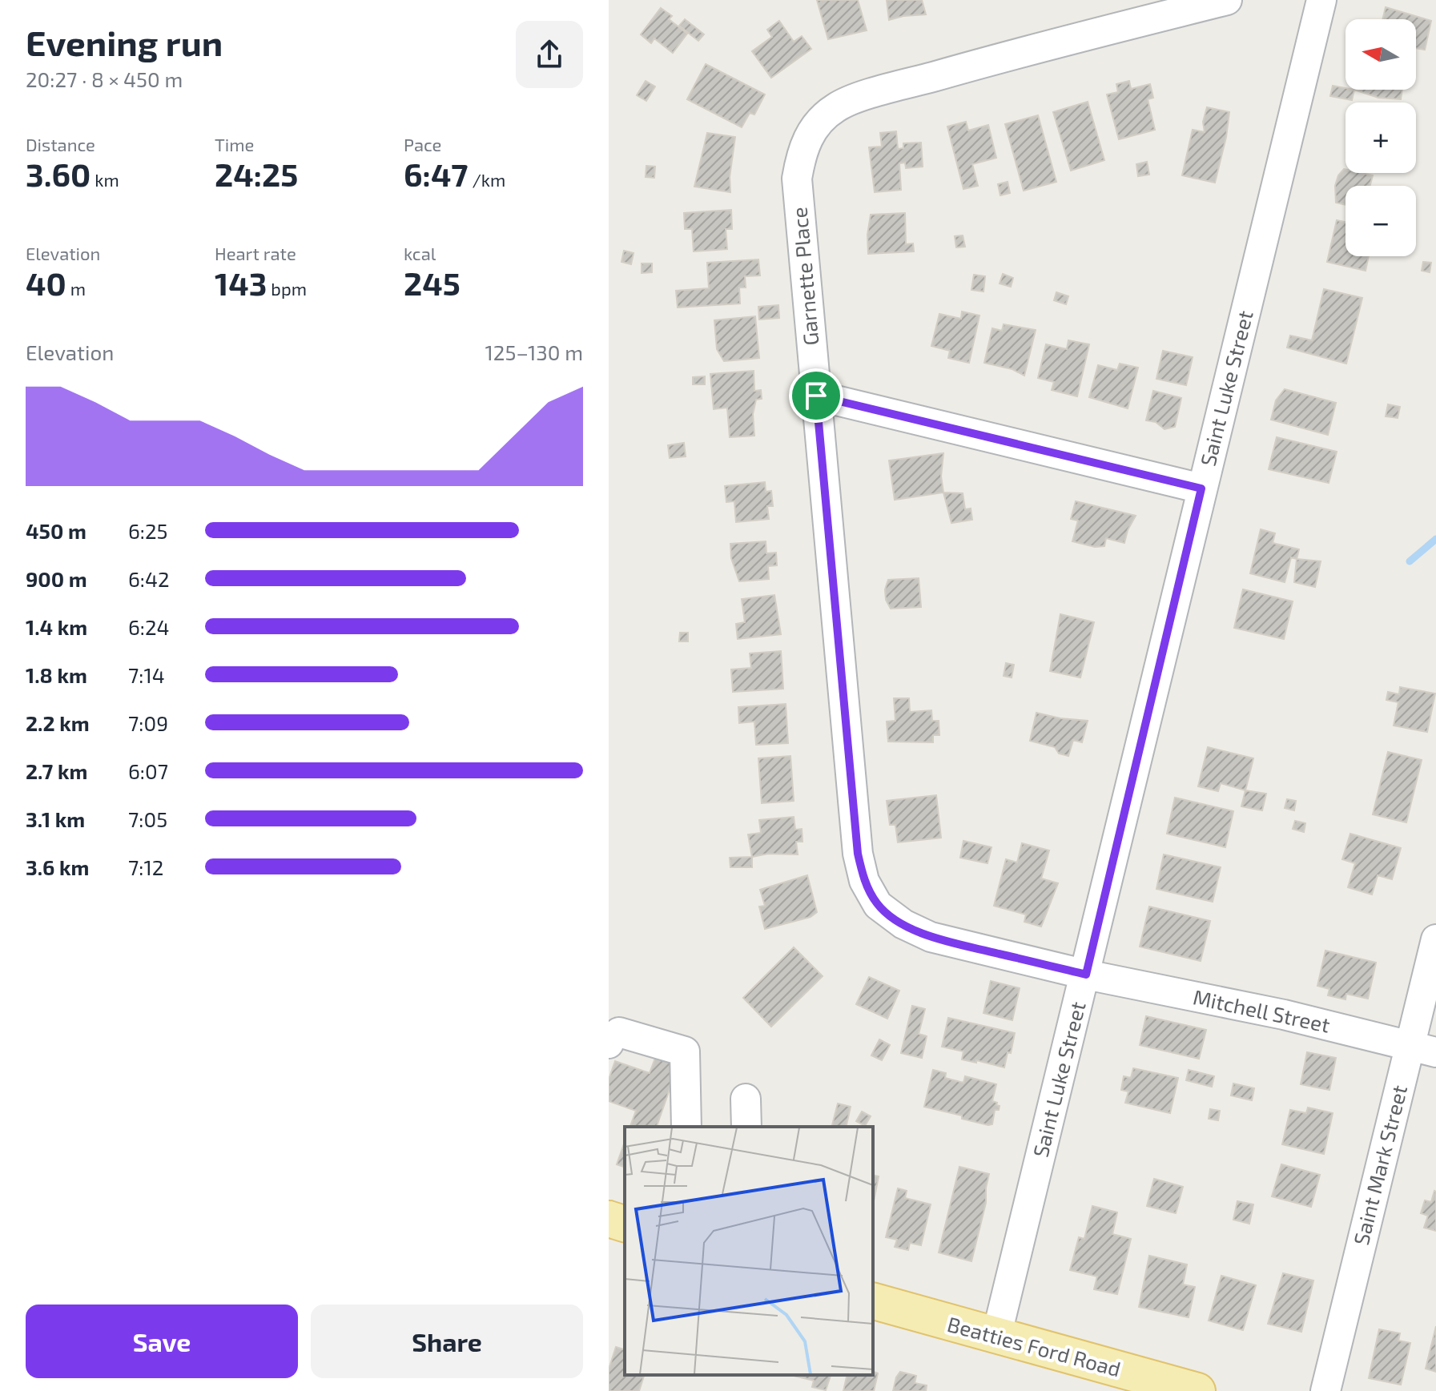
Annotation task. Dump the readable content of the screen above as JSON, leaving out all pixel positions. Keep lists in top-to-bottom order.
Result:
{
  "streets": {
    "main road": ["Beatties Ford Road"],
    "street": [
      "Garnette Place",
      "Saint Luke Street",
      "Mitchell Street",
      "Saint Mark Street"
    ]
  },
  "crossings": [
    ["Garnette Place", "Saint Luke Street"],
    ["Garnette Place", "Mitchell Street"],
    ["Saint Luke Street", "Mitchell Street"],
    ["Saint Luke Street", "Beatties Ford Road"],
    ["Mitchell Street", "Saint Mark Street"]
  ],
  "north": "left",
  "page": {
    "heading": ["Evening run", "20:27 · 8 × 450 m"],
    "map_buttons": ["+", "−"],
    "stats": [
      ["Distance", "3.60 km"],
      ["Time", "24:25"],
      ["Pace", "6:47 /km"],
      ["Elevation", "40 m"],
      ["Heart rate", "143 bpm"],
      ["kcal", "245"]
    ],
    "chart": ["Elevation", "125–130 m"],
    "list": [
      {
        "name": "450 m",
        "note": "6:25"
      },
      {
        "name": "900 m",
        "note": "6:42"
      },
      {
        "name": "1.4 km",
        "note": "6:24"
      },
      {
        "name": "1.8 km",
        "note": "7:14"
      },
      {
        "name": "2.2 km",
        "note": "7:09"
      },
      {
        "name": "2.7 km",
        "note": "6:07"
      },
      {
        "name": "3.1 km",
        "note": "7:05"
      },
      {
        "name": "3.6 km",
        "note": "7:12"
      }
    ],
    "buttons": ["Save", "Share"]
  }
}
